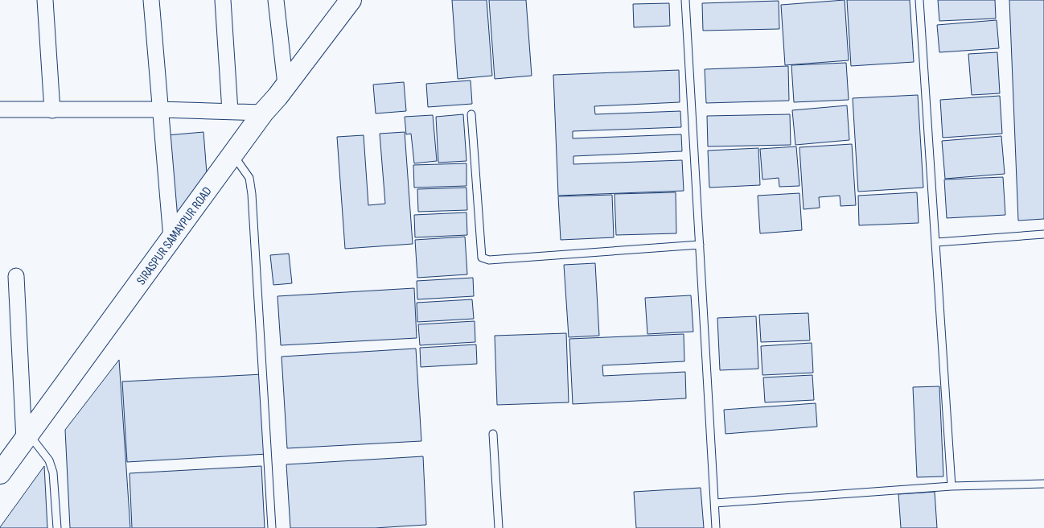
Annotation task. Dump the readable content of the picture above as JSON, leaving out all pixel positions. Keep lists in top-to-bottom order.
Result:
{
  "streets": {
    "street": ["SIRASPUR SAMAYPUR ROAD"]
  }
}
